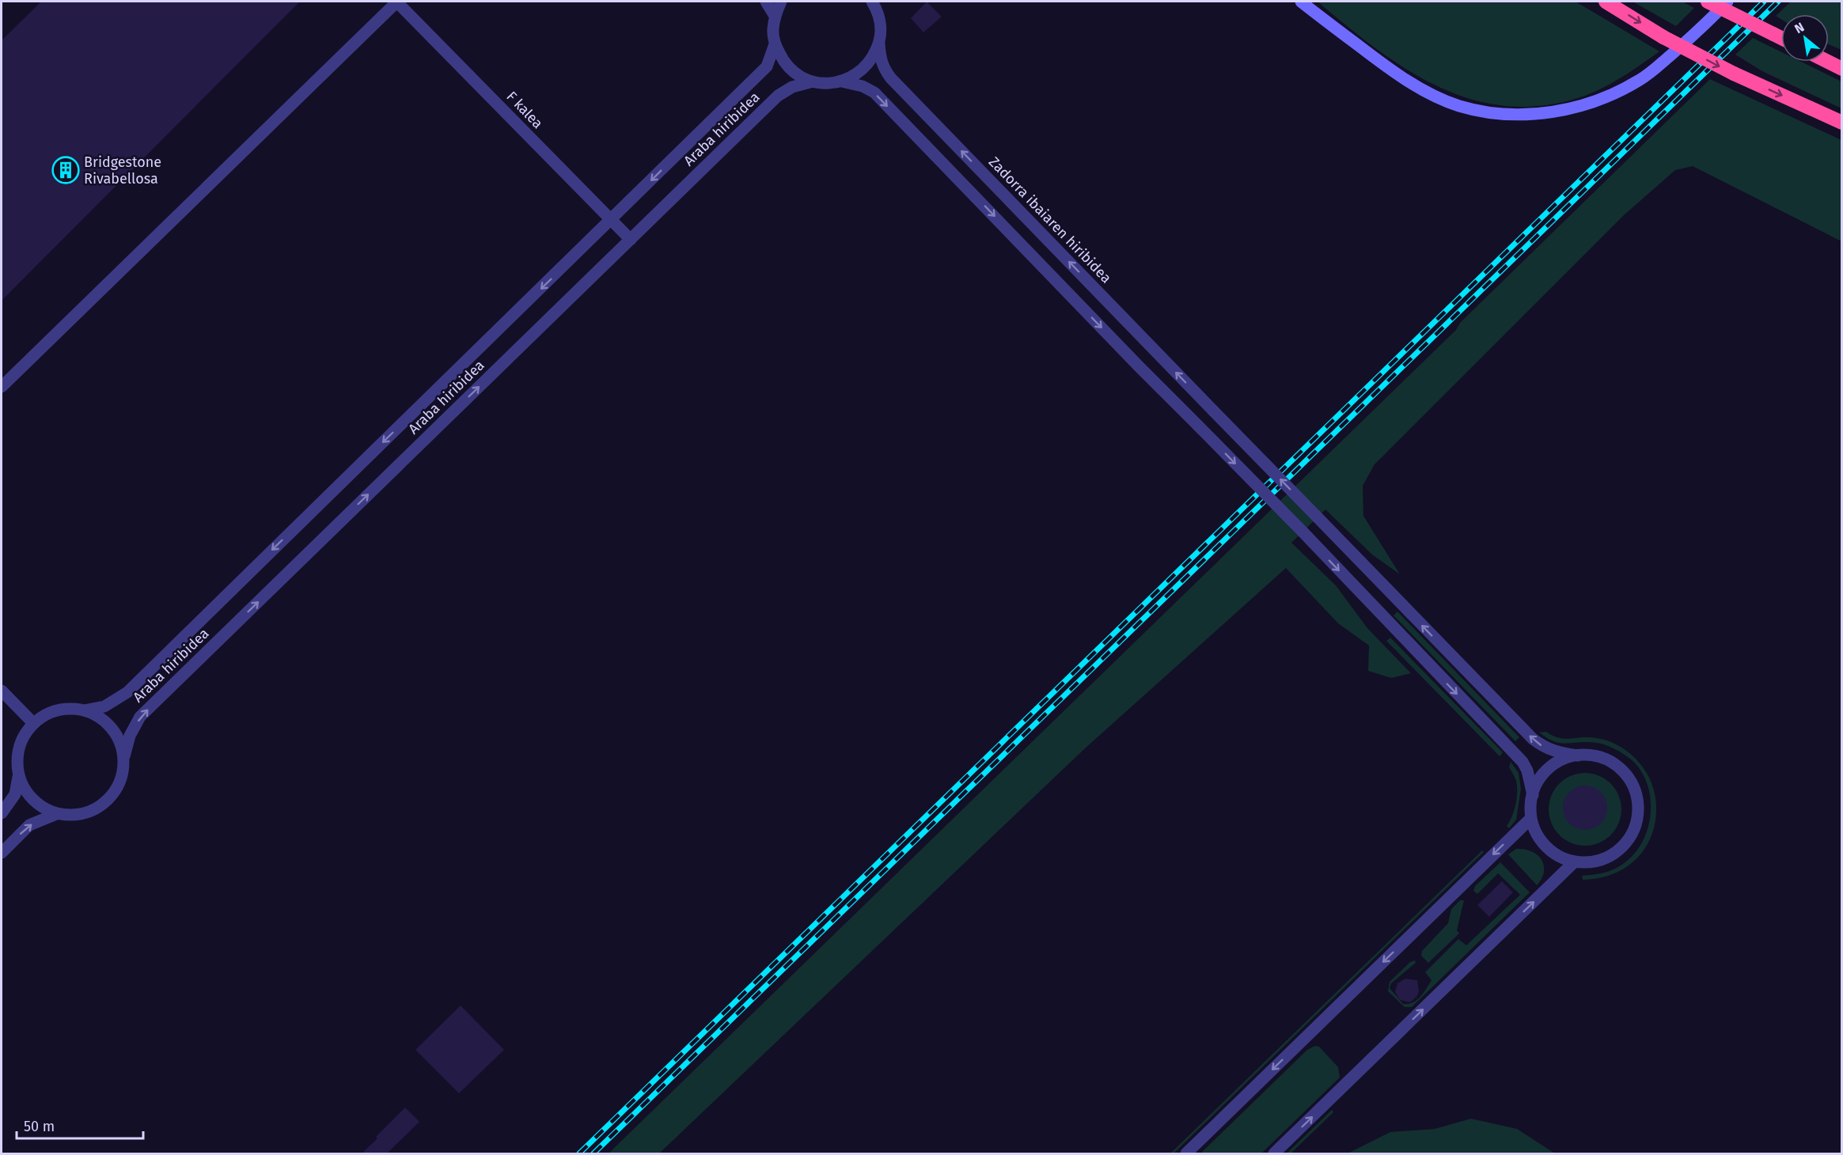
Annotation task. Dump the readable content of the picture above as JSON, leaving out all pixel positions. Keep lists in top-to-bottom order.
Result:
{
  "streets": {
    "street": ["F kalea", "Araba hiribidea", "Zadorra ibaiaren hiribidea"]
  },
  "crossings": [
    ["F kalea", "Araba hiribidea"]
  ],
  "places": {
    "building": ["Bridgestone Rivabellosa"]
  },
  "scale_bar": "50 m",
  "north": "top left"
}
